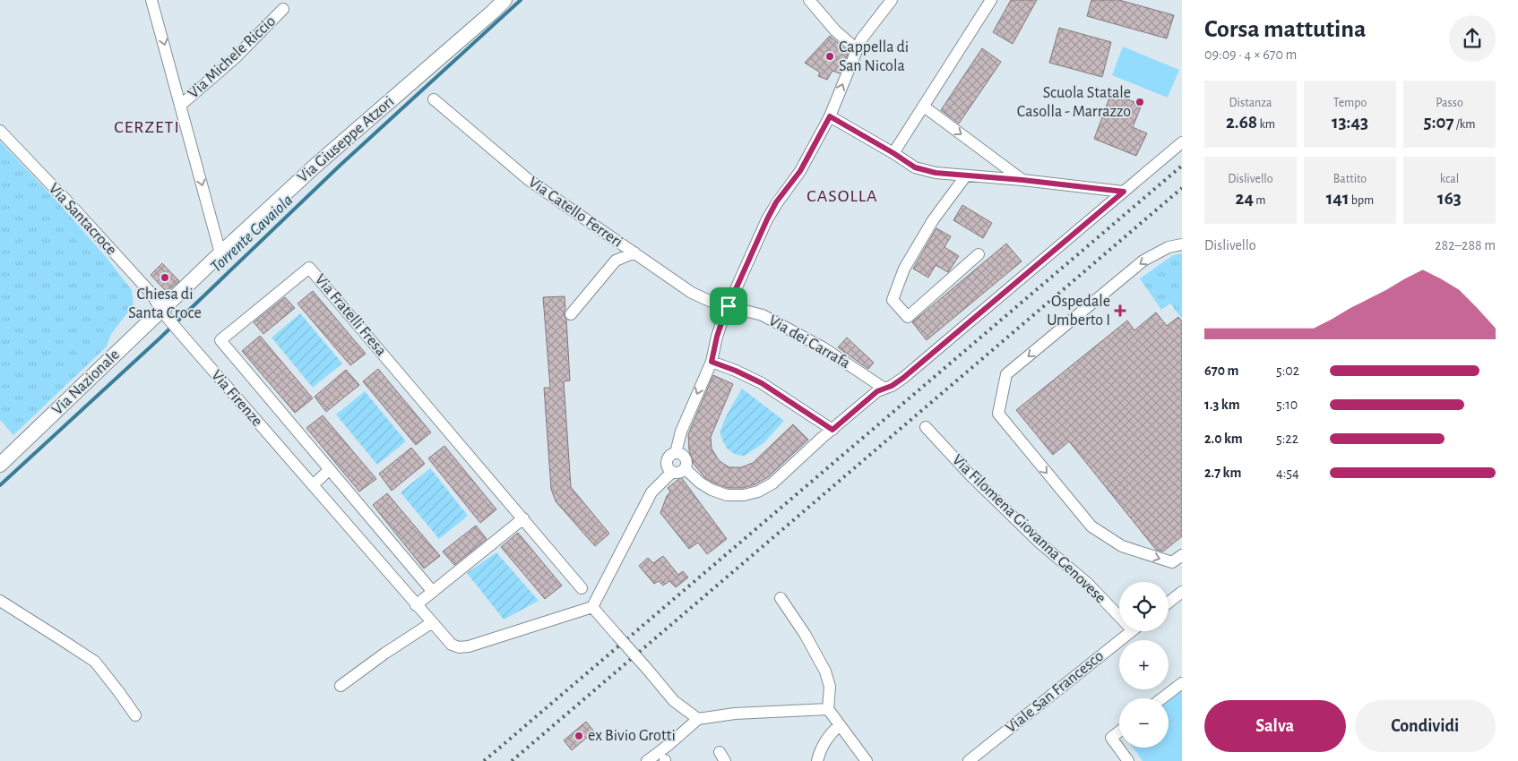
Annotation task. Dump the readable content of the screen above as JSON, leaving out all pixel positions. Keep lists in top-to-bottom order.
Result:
{
  "streets": {
    "main road": ["Via Giuseppe Atzori", "Via Nazionale"],
    "street": [
      "Via Michele Riccio",
      "Via Catello Ferreri",
      "Via Santacroce",
      "Via Fratelli Fresa",
      "Via dei Carrafa",
      "Via Firenze",
      "Via Filomena Giovanna Genovese",
      "Viale San Francesco"
    ]
  },
  "crossings": [
    ["Via Michele Riccio", "Via Giuseppe Atzori"],
    ["Via Giuseppe Atzori", "Via Santacroce"],
    ["Via Giuseppe Atzori", "Via Nazionale"],
    ["Via Giuseppe Atzori", "Via Firenze"],
    ["Via Catello Ferreri", "Via dei Carrafa"],
    ["Via Santacroce", "Via Nazionale"],
    ["Via Santacroce", "Via Firenze"],
    ["Via Nazionale", "Via Firenze"]
  ],
  "one_way": ["Via Michele Riccio"],
  "districts": ["CERZETI", "CASOLLA"],
  "water": ["Torrente Cavaiola"],
  "places": {
    "other": [
      "Cappella di San Nicola",
      "Scuola Statale Casolla - Marrazzo",
      "Chiesa di Santa Croce",
      "ex Bivio Grotti"
    ],
    "health": ["Ospedale Umberto I"]
  },
  "page": {
    "heading": ["Corsa mattutina", "09:09 · 4 × 670 m"],
    "stats": [
      ["Distanza", "2.68 km"],
      ["Tempo", "13:43"],
      ["Passo", "5:07 /km"],
      ["Dislivello", "24 m"],
      ["Battito", "141 bpm"],
      ["kcal", "163"]
    ],
    "chart": ["Dislivello", "282–288 m"],
    "list": [
      {
        "name": "670 m",
        "note": "5:02"
      },
      {
        "name": "1.3 km",
        "note": "5:10"
      },
      {
        "name": "2.0 km",
        "note": "5:22"
      },
      {
        "name": "2.7 km",
        "note": "4:54"
      }
    ],
    "map_buttons": ["+", "−"],
    "buttons": ["Salva", "Condividi"]
  }
}
